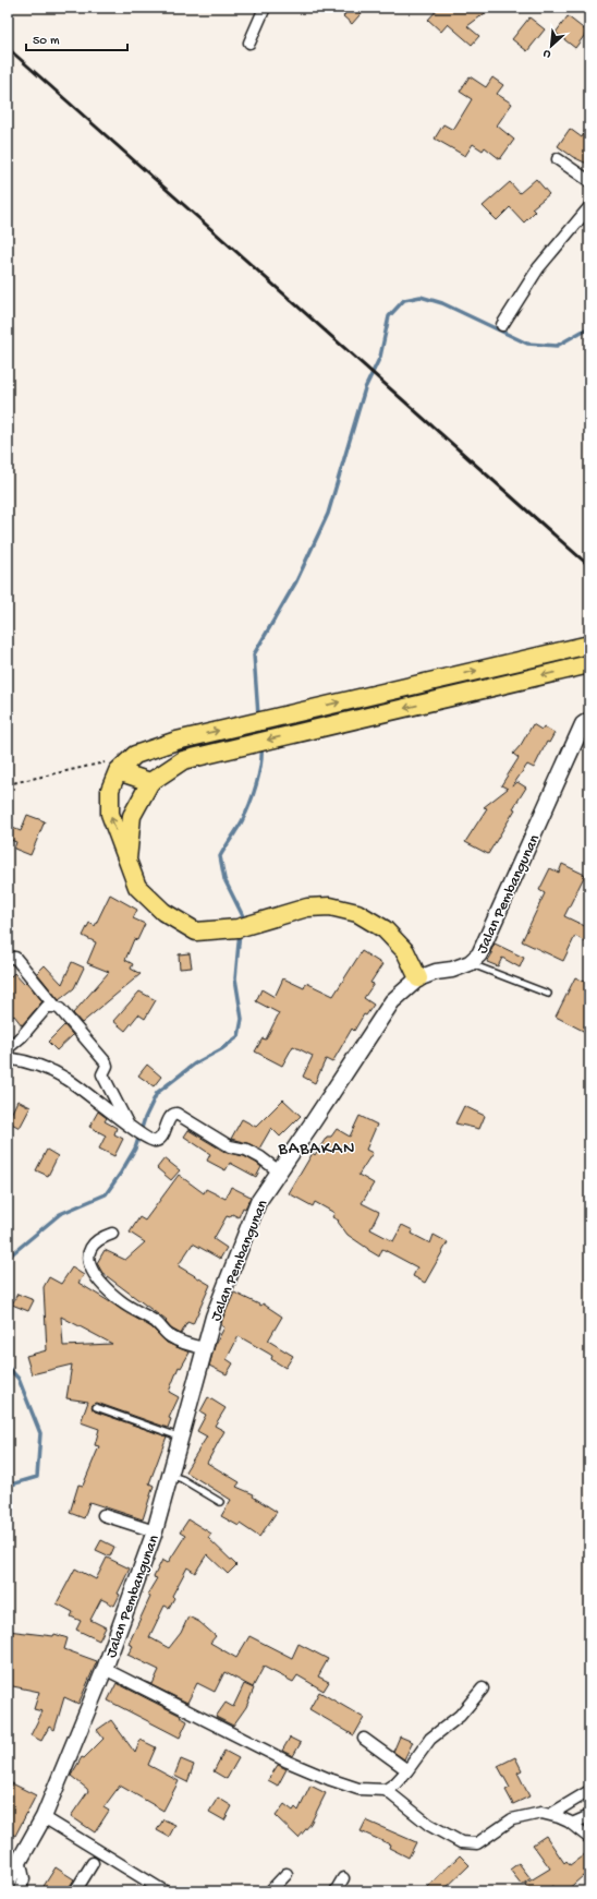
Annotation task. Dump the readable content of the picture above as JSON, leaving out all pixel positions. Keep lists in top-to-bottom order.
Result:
{
  "streets": {
    "street": ["Jalan Pembangunan"]
  },
  "districts": ["BABAKAN"],
  "scale_bar": "50 m",
  "north": "bottom left"
}
